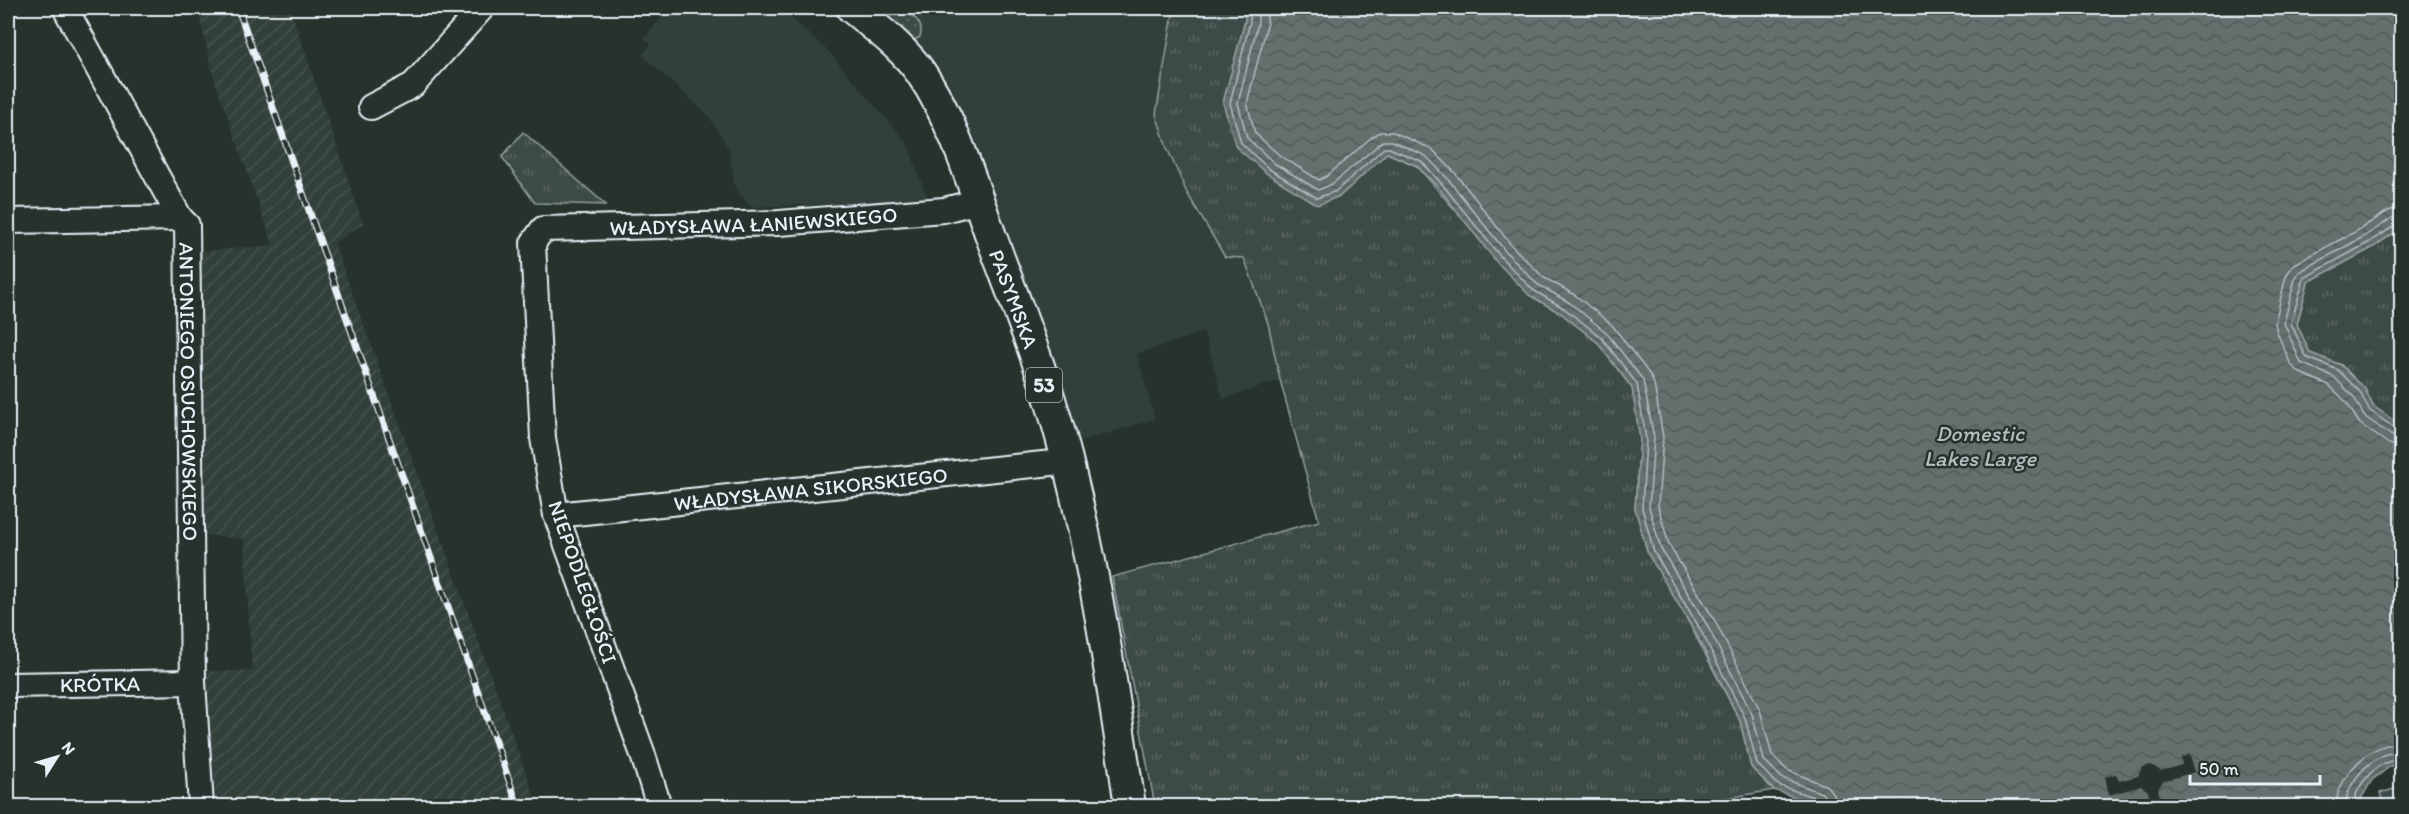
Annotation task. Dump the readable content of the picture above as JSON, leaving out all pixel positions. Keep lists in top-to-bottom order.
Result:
{
  "streets": {
    "main road": ["PASYMSKA", "53"],
    "street": [
      "WŁADYSŁAWA ŁANIEWSKIEGO",
      "ANTONIEGO OSUCHOWSKIEGO",
      "WŁADYSŁAWA SIKORSKIEGO",
      "NIEPODLEGŁOŚCI",
      "KRÓTKA"
    ]
  },
  "crossings": [
    ["WŁADYSŁAWA ŁANIEWSKIEGO", "PASYMSKA"],
    ["WŁADYSŁAWA ŁANIEWSKIEGO", "NIEPODLEGŁOŚCI"],
    ["PASYMSKA", "WŁADYSŁAWA SIKORSKIEGO"],
    ["ANTONIEGO OSUCHOWSKIEGO", "KRÓTKA"],
    ["WŁADYSŁAWA SIKORSKIEGO", "NIEPODLEGŁOŚCI"]
  ],
  "water": ["Domestic Lakes Large"],
  "scale_bar": "50 m",
  "north": "top right"
}
